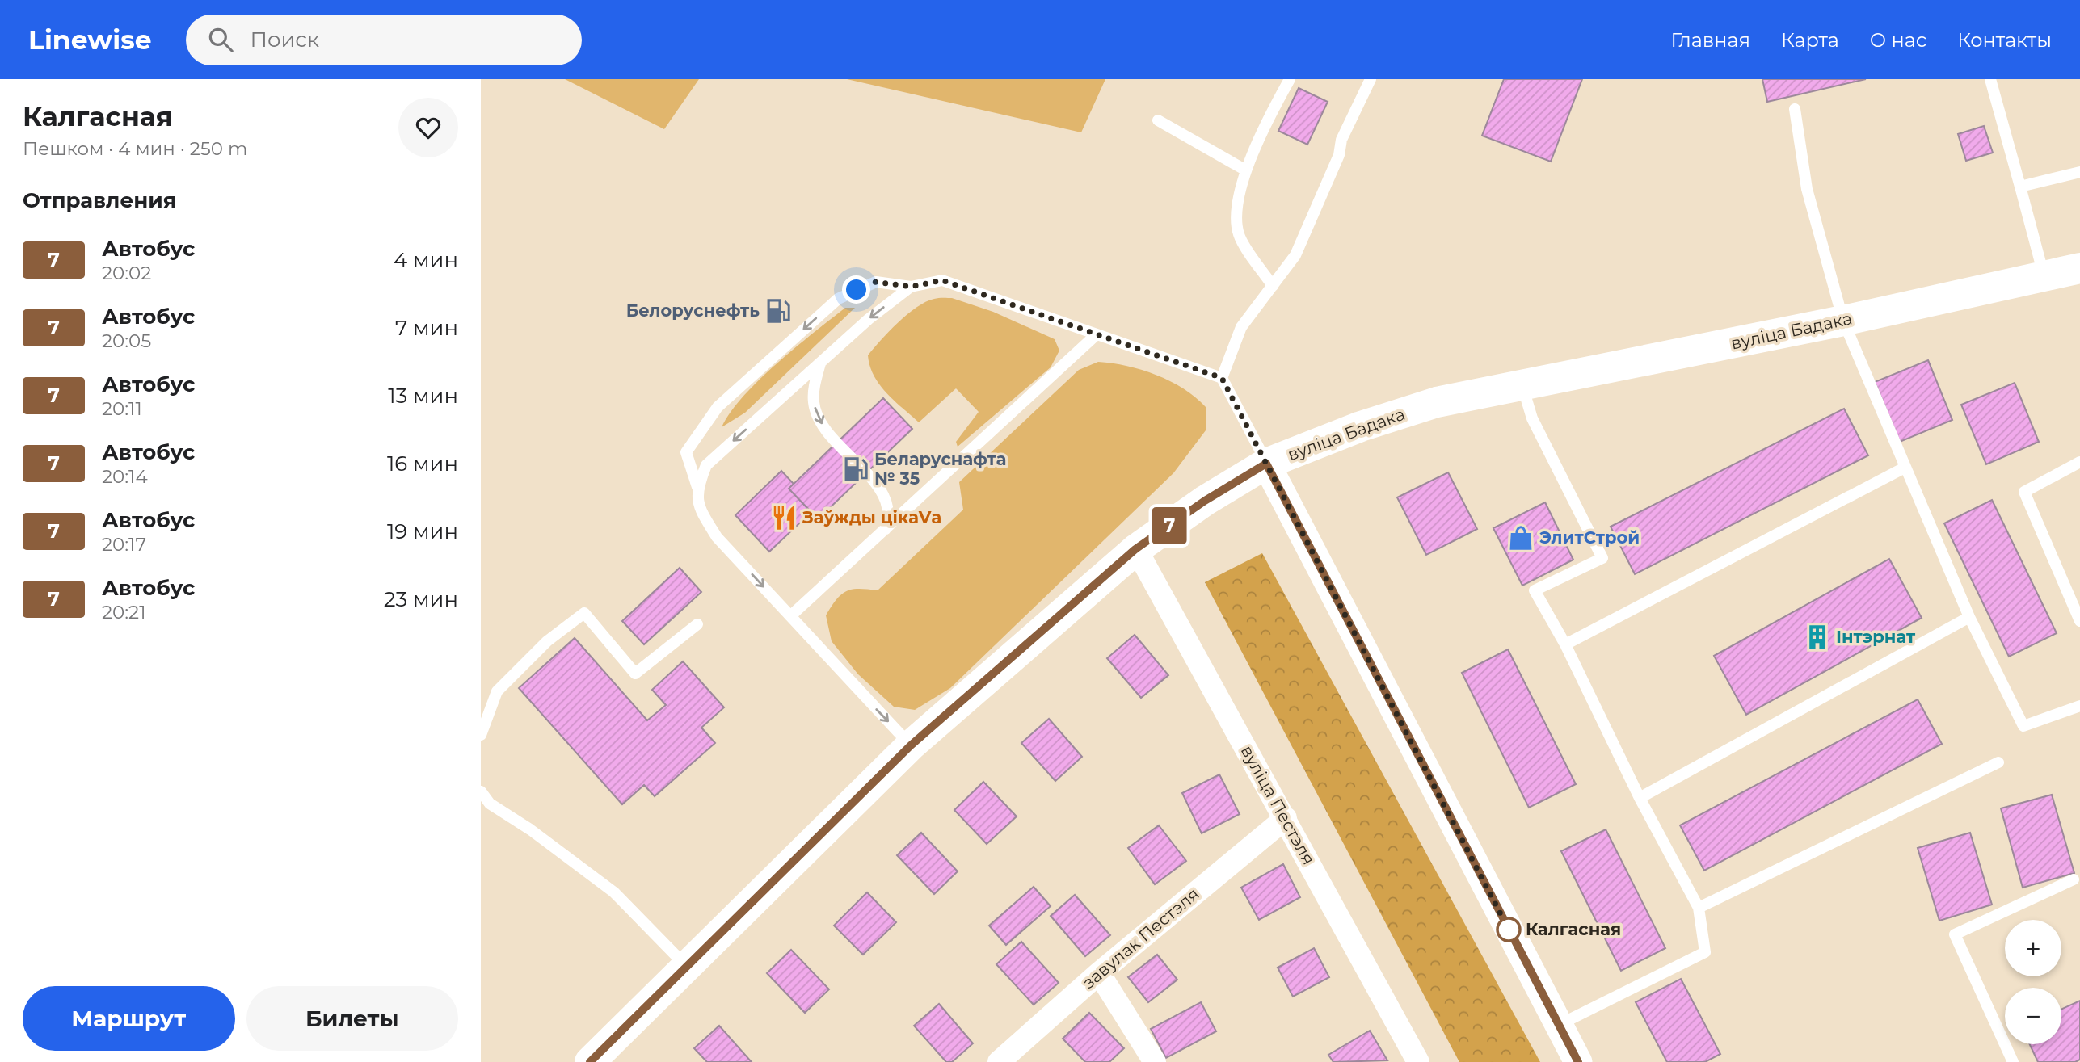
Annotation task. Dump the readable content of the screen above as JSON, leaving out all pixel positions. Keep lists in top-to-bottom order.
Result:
{
  "streets": {
    "main road": ["вуліца Бадака"],
    "street": ["вуліца Пестэля", "завулак Пестэля"]
  },
  "crossings": [
    ["вуліца Бадака", "вуліца Пестэля"],
    ["вуліца Пестэля", "завулак Пестэля"]
  ],
  "places": {
    "fuel station": ["Белоруснефть", "Беларуснафта № 35"],
    "restaurant": ["Заўжды цікаVа"],
    "shop": ["ЭлитСтрой"],
    "building": ["Інтэрнат"],
    "other": ["Калгасная"]
  },
  "lines": ["bus line 7"],
  "page": {
    "header": "Linewise",
    "search": "Поиск",
    "nav": [
      "Главная",
      "Карта",
      "О нас",
      "Контакты"
    ],
    "heading": [
      ["Калгасная", "Пешком · 4 мин · 250 m"],
      "Отправления"
    ],
    "on_map": "7",
    "list": [
      {
        "mark": "7",
        "name": "Автобус",
        "note": "20:02",
        "value": "4 мин"
      },
      {
        "mark": "7",
        "name": "Автобус",
        "note": "20:05",
        "value": "7 мин"
      },
      {
        "mark": "7",
        "name": "Автобус",
        "note": "20:11",
        "value": "13 мин"
      },
      {
        "mark": "7",
        "name": "Автобус",
        "note": "20:14",
        "value": "16 мин"
      },
      {
        "mark": "7",
        "name": "Автобус",
        "note": "20:17",
        "value": "19 мин"
      },
      {
        "mark": "7",
        "name": "Автобус",
        "note": "20:21",
        "value": "23 мин"
      }
    ],
    "map_buttons": ["+", "−"],
    "buttons": ["Маршрут", "Билеты"]
  }
}
